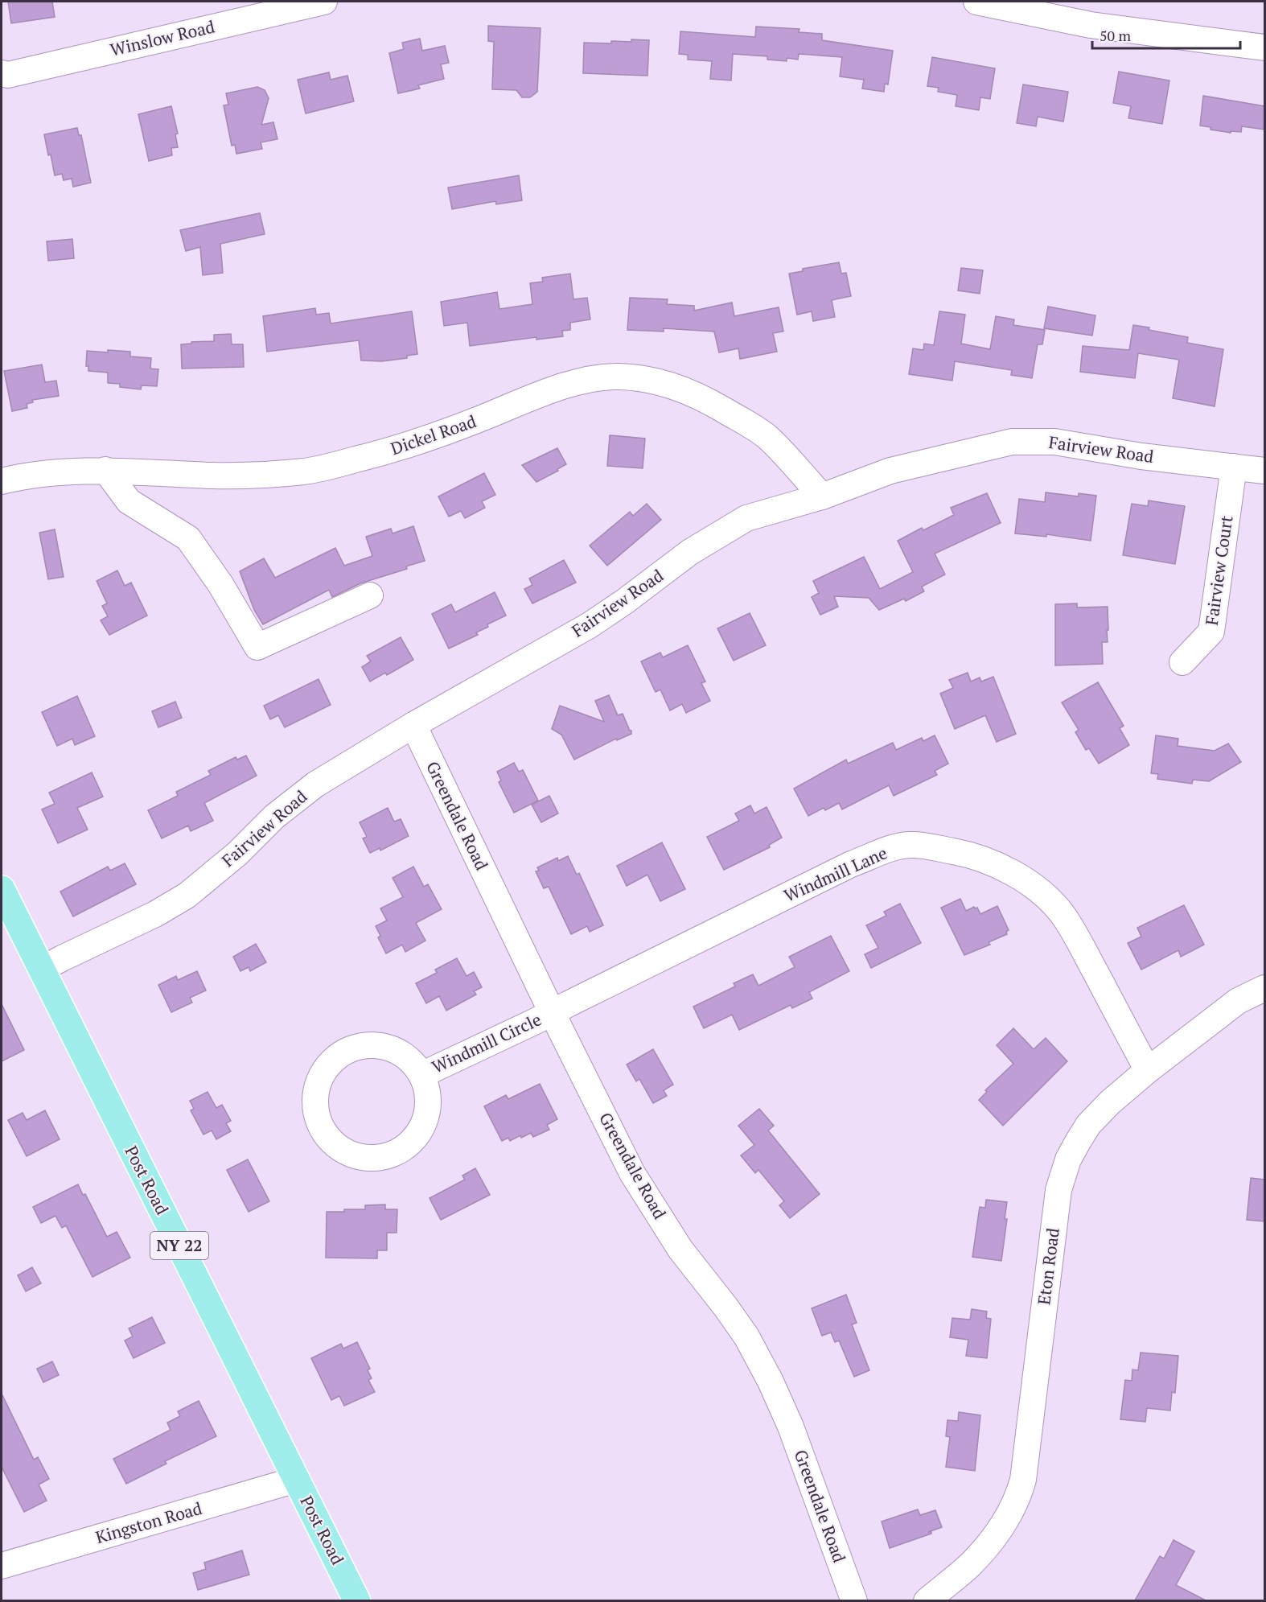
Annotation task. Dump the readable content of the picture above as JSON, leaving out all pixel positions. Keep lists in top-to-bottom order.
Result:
{
  "streets": {
    "main road": ["Post Road", "NY 22"],
    "street": [
      "Winslow Road",
      "Dickel Road",
      "Fairview Road",
      "Fairview Court",
      "Greendale Road",
      "Windmill Lane",
      "Windmill Circle",
      "Eton Road",
      "Kingston Road"
    ]
  },
  "crossings": [
    ["Dickel Road", "Fairview Road"],
    ["Fairview Road", "Fairview Court"],
    ["Fairview Road", "Greendale Road"],
    ["Fairview Road", "Post Road"],
    ["Greendale Road", "Windmill Lane"],
    ["Greendale Road", "Windmill Circle"],
    ["Windmill Lane", "Windmill Circle"],
    ["Windmill Lane", "Eton Road"],
    ["Post Road", "Kingston Road"]
  ],
  "scale_bar": "50 m"
}
